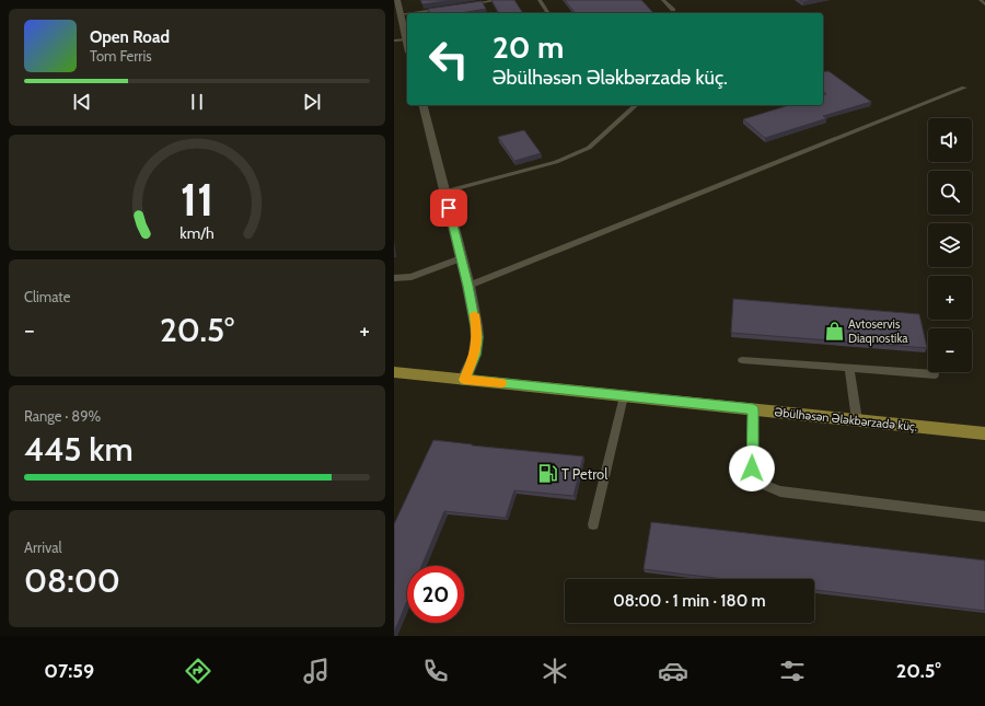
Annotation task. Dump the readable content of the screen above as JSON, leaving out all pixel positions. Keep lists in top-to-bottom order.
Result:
{
  "streets": {
    "main road": ["Əbülhəsən Ələkbərzadə küç."]
  },
  "places": {
    "shop": ["Avtoservis Diaqnostika"],
    "fuel station": ["T Petrol"]
  },
  "page": {
    "turn": ["20 m", "Əbülhəsən Ələkbərzadə küç."],
    "song": ["Open Road", "Tom Ferris"],
    "map_buttons": ["+", "−"],
    "tile": [
      "Climate",
      ["Range · 89%", "445 km"],
      ["Arrival", "08:00"]
    ],
    "heat": ["−", "20.5°", "+"],
    "limit": "20",
    "trip": "08:00 · 1 min · 180 m",
    "tabs": ["07:59", "20.5°"],
    "gauge": ["11", "km/h"]
  }
}
